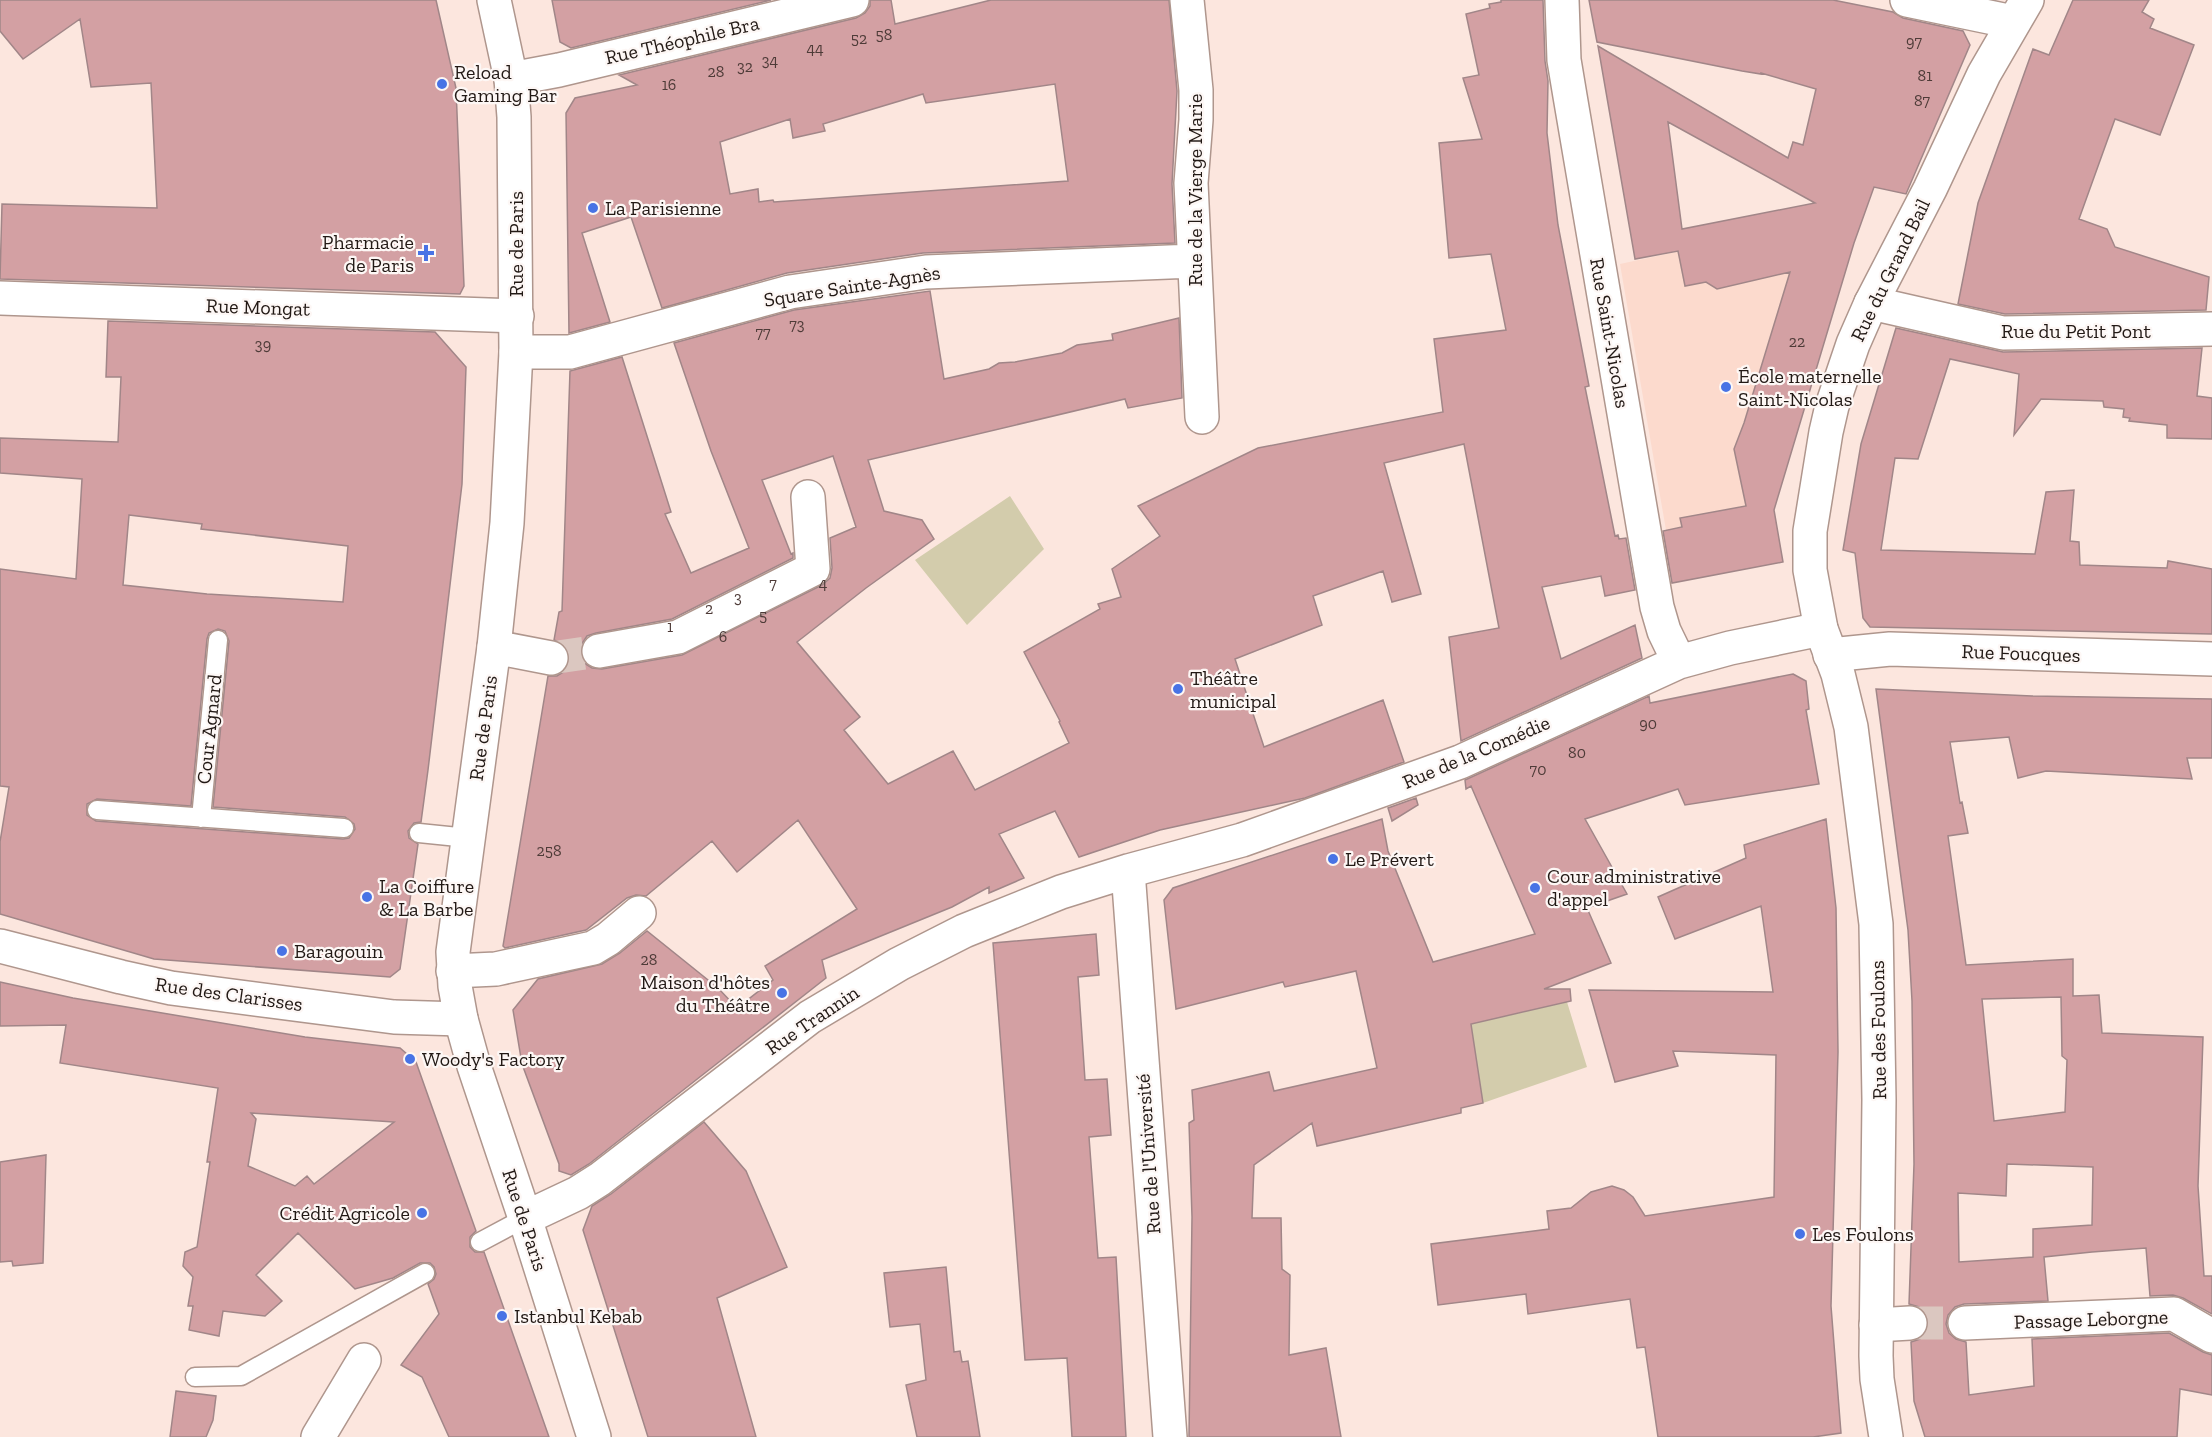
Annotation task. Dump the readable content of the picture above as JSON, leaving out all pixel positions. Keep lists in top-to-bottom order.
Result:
{
  "streets": {
    "street": [
      "Rue Théophile Bra",
      "Rue de la Vierge Marie",
      "Rue de Paris",
      "Rue du Grand Bail",
      "Square Sainte-Agnès",
      "Rue Mongat",
      "Rue du Petit Pont",
      "Rue Saint-Nicolas",
      "Rue Foucques",
      "Rue de la Comédie",
      "Rue des Clarisses",
      "Rue Trannin",
      "Rue des Foulons",
      "Rue de l'Université",
      "Passage Leborgne"
    ],
    "lane": ["Cour Agnard"]
  },
  "crossings": [
    ["Rue Théophile Bra", "Rue de Paris"],
    ["Rue de la Vierge Marie", "Square Sainte-Agnès"],
    ["Rue de Paris", "Square Sainte-Agnès"],
    ["Rue de Paris", "Rue Mongat"],
    ["Rue de Paris", "Rue des Clarisses"],
    ["Rue de Paris", "Rue Trannin"],
    ["Rue du Grand Bail", "Rue du Petit Pont"],
    ["Rue du Grand Bail", "Rue Foucques"],
    ["Rue du Grand Bail", "Rue de la Comédie"],
    ["Rue du Grand Bail", "Rue des Foulons"],
    ["Rue Saint-Nicolas", "Rue de la Comédie"],
    ["Rue Foucques", "Rue de la Comédie"],
    ["Rue Foucques", "Rue des Foulons"],
    ["Rue de la Comédie", "Rue Trannin"],
    ["Rue de la Comédie", "Rue des Foulons"],
    ["Rue de la Comédie", "Rue de l'Université"],
    ["Rue Trannin", "Rue de l'Université"]
  ],
  "places": {
    "other": [
      "Reload Gaming Bar",
      "La Parisienne",
      "École maternelle Saint-Nicolas",
      "Théâtre municipal",
      "Le Prévert",
      "Cour administrative d'appel",
      "La Coiffure & La Barbe",
      "Baragouin",
      "Maison d'hôtes du Théâtre",
      "Woody's Factory",
      "Crédit Agricole",
      "Les Foulons",
      "Istanbul Kebab"
    ],
    "health": ["Pharmacie de Paris"]
  },
  "house_numbers": [
    "58",
    "52",
    "97",
    "44",
    "34",
    "32",
    "28",
    "81",
    "16",
    "87",
    "73",
    "77",
    "22",
    "39",
    "7",
    "4",
    "3",
    "2",
    "5",
    "1",
    "6",
    "90",
    "80",
    "70",
    "258",
    "28"
  ]
}
